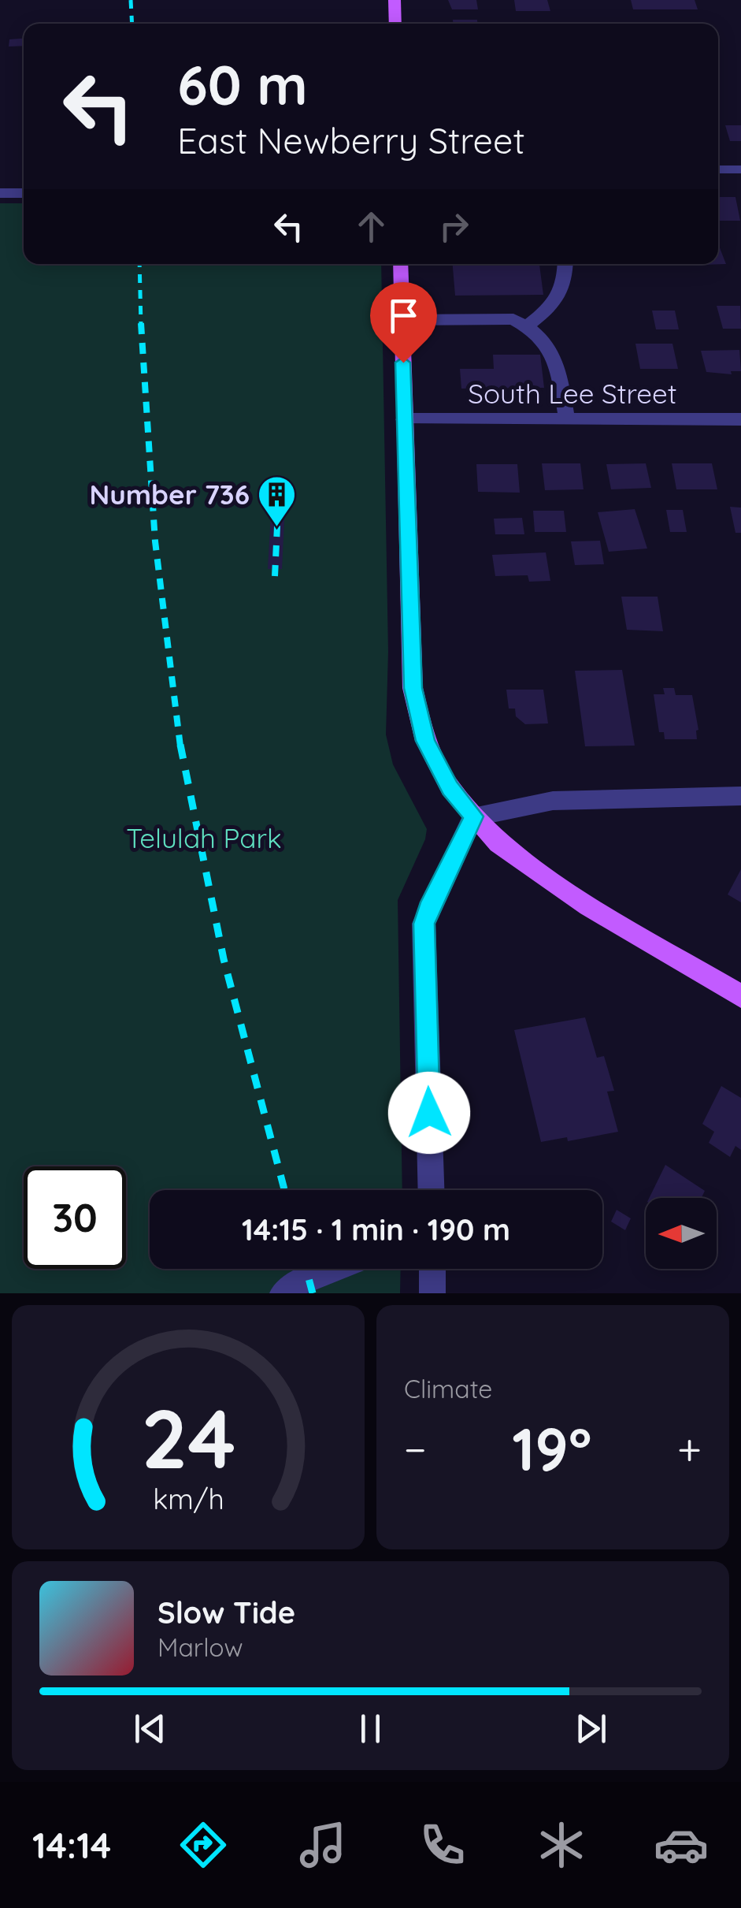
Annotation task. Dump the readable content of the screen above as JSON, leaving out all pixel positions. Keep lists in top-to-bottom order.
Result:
{
  "streets": {
    "street": ["South Lee Street"]
  },
  "parks": ["Telulah Park"],
  "places": {
    "building": ["Number 736"]
  },
  "north": "left",
  "page": {
    "turn": ["60 m", "East Newberry Street"],
    "limit": "30",
    "trip": "14:15 · 1 min · 190 m",
    "tile": "Climate",
    "heat": ["−", "19°", "+"],
    "song": ["Slow Tide", "Marlow"],
    "tabs": "14:14",
    "gauge": ["24", "km/h"]
  }
}
